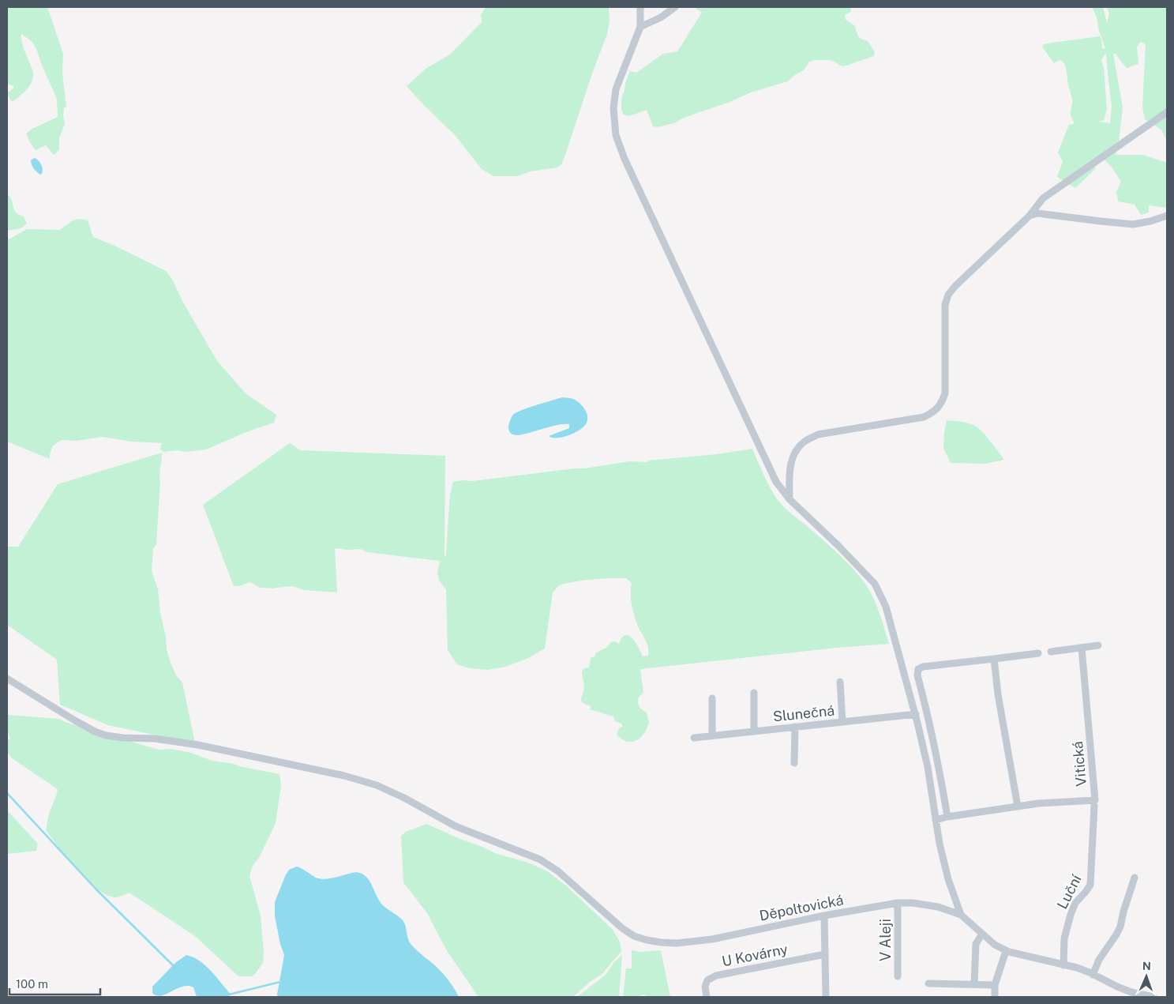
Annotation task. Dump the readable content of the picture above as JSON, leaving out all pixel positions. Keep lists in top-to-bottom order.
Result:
{
  "streets": {
    "street": [
      "Slunečná",
      "Vitická",
      "Luční",
      "Děpoltovická",
      "V Aleji",
      "U Kovárny"
    ]
  },
  "crossings": [
    ["Slunečná", "Děpoltovická"],
    ["Vitická", "Děpoltovická"],
    ["Luční", "Děpoltovická"],
    ["Děpoltovická", "V Aleji"]
  ],
  "scale_bar": "100 m",
  "north": "top"
}
